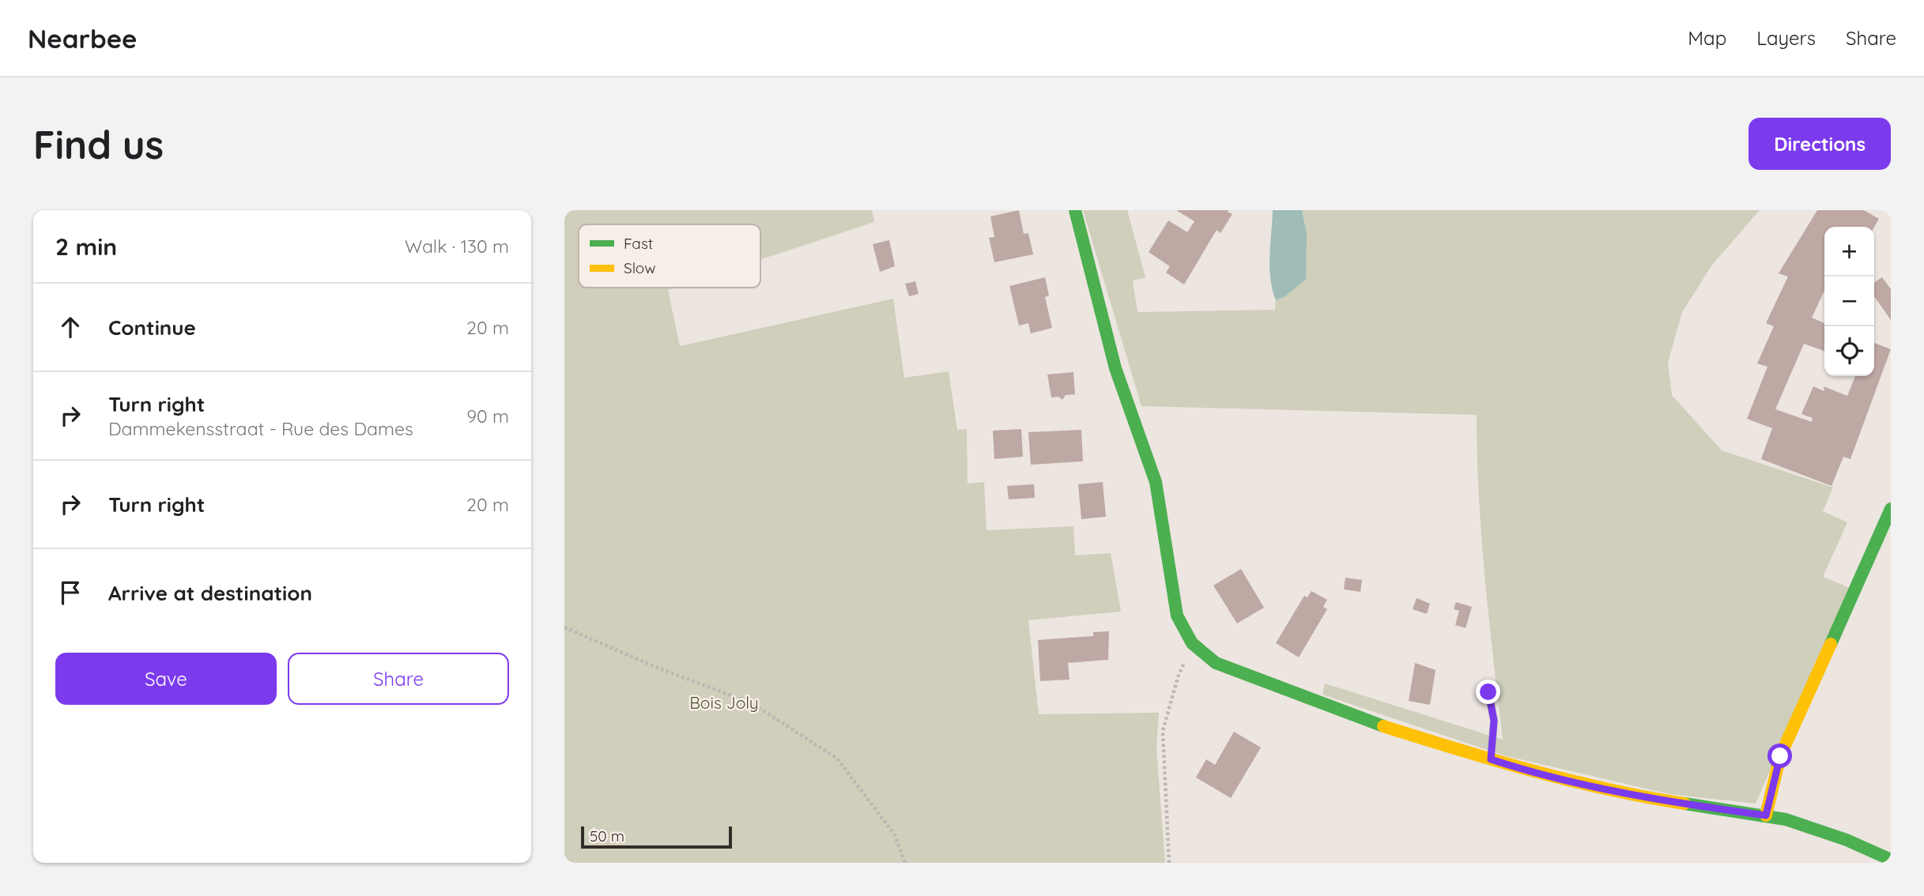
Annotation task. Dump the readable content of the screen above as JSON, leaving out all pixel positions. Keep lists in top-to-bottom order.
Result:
{
  "parks": ["Bois Joly"],
  "legend": ["Fast", "Slow"],
  "scale_bar": "50 m",
  "page": {
    "header": "Nearbee",
    "nav": ["Map", "Layers", "Share"],
    "buttons": [
      "Directions",
      ["Save", "Share"]
    ],
    "title": "Find us",
    "heading": ["2 min", "Walk · 130 m"],
    "map_buttons": ["+", "−"],
    "list": [
      ["Continue", "20 m"],
      ["Turn right", "Dammekensstraat - Rue des Dames", "90 m"],
      ["Turn right", "20 m"],
      "Arrive at destination"
    ],
    "scale": "50 m"
  }
}
